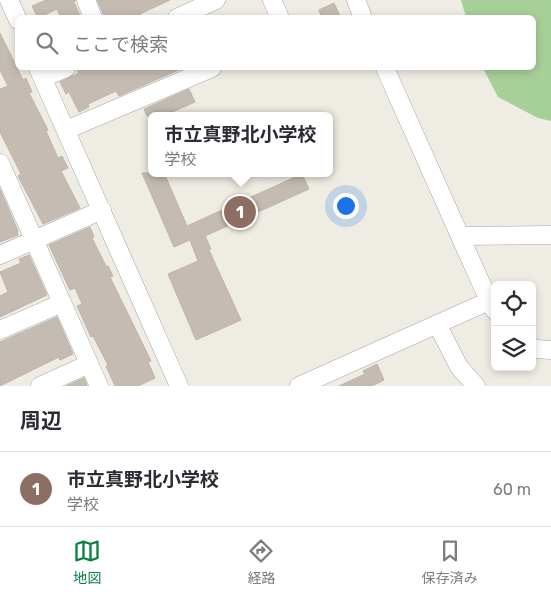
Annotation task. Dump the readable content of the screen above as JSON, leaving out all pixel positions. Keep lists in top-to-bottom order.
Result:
{
  "page": {
    "search": "ここで検索",
    "popup": ["市立真野北小学校", "学校"],
    "pins": "1",
    "heading": "周辺",
    "list": [
      {
        "mark": "1",
        "name": "市立真野北小学校",
        "note": "学校",
        "value": "60 m"
      }
    ],
    "nav": ["地図", "経路", "保存済み"]
  }
}
